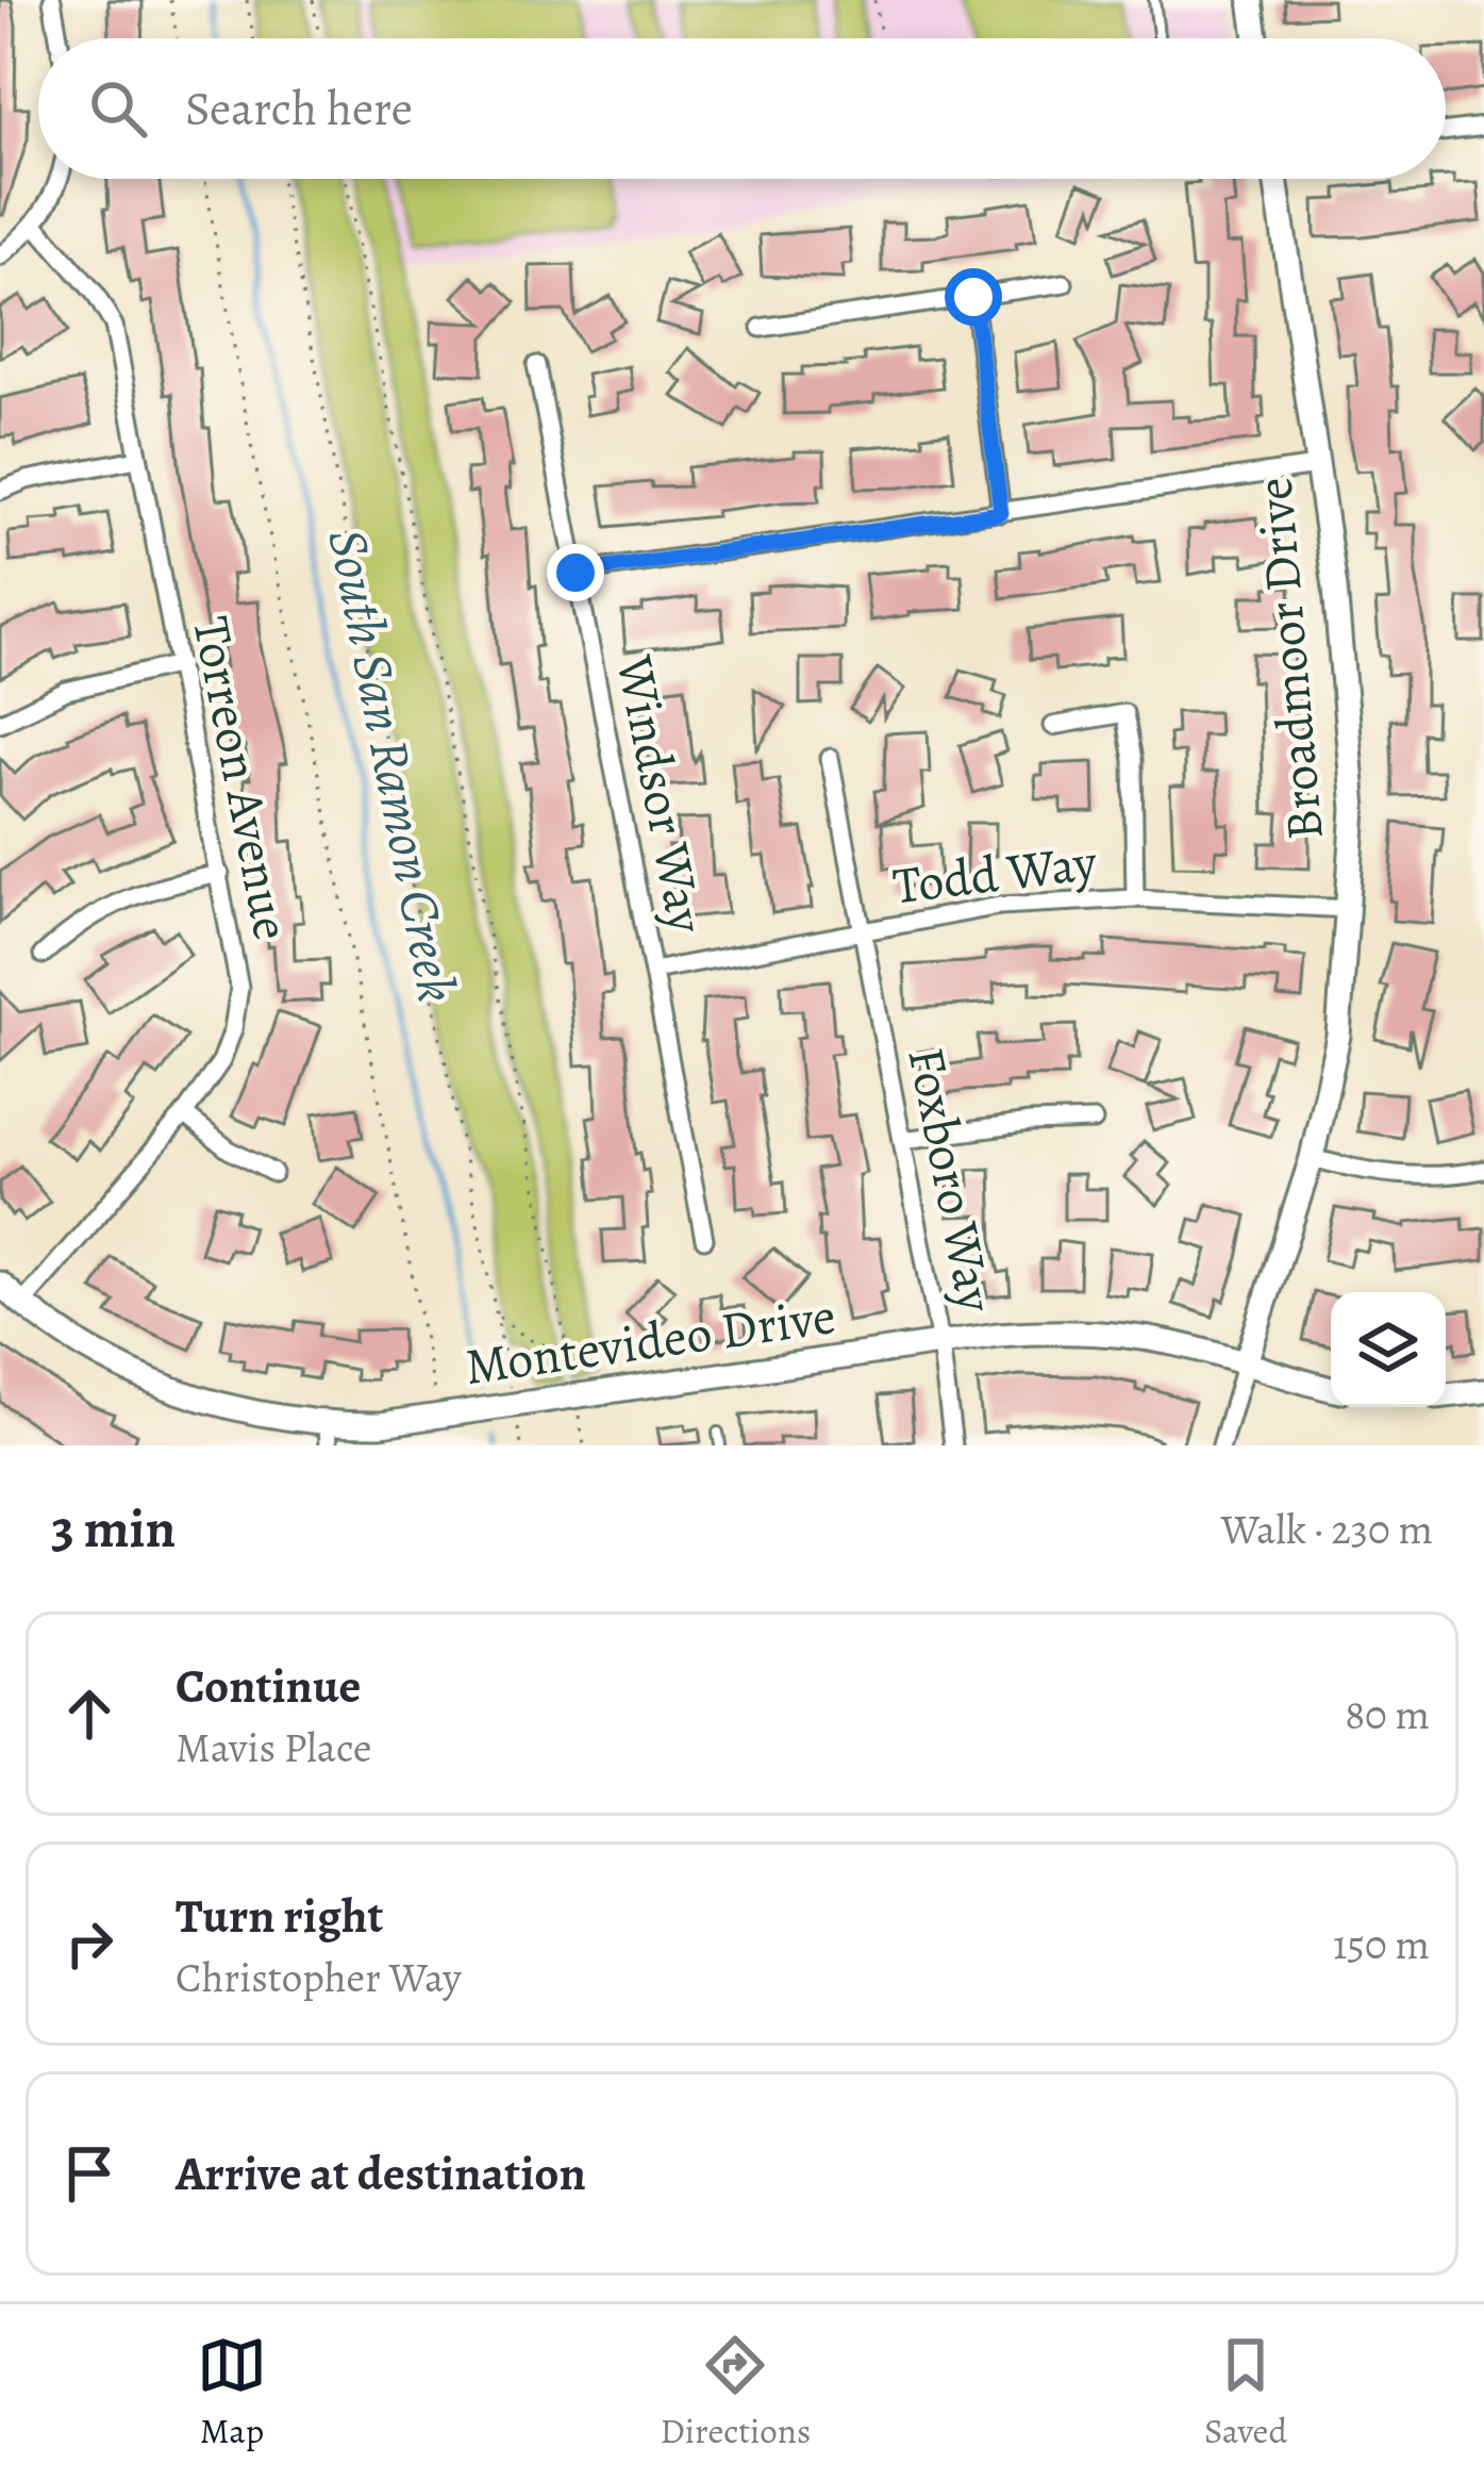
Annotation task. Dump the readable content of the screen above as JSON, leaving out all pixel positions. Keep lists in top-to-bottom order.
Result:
{
  "streets": {
    "street": [
      "Broadmoor Drive",
      "Torreon Avenue",
      "Windsor Way",
      "Todd Way",
      "Foxboro Way",
      "Montevideo Drive"
    ]
  },
  "crossings": [
    ["Broadmoor Drive", "Todd Way"],
    ["Broadmoor Drive", "Montevideo Drive"],
    ["Torreon Avenue", "Montevideo Drive"],
    ["Windsor Way", "Todd Way"],
    ["Todd Way", "Foxboro Way"],
    ["Foxboro Way", "Montevideo Drive"]
  ],
  "water": ["South San Ramon Creek"],
  "page": {
    "search": "Search here",
    "heading": ["3 min", "Walk · 230 m"],
    "list": [
      ["Continue", "Mavis Place", "80 m"],
      ["Turn right", "Christopher Way", "150 m"],
      "Arrive at destination"
    ],
    "nav": ["Map", "Directions", "Saved"]
  }
}
